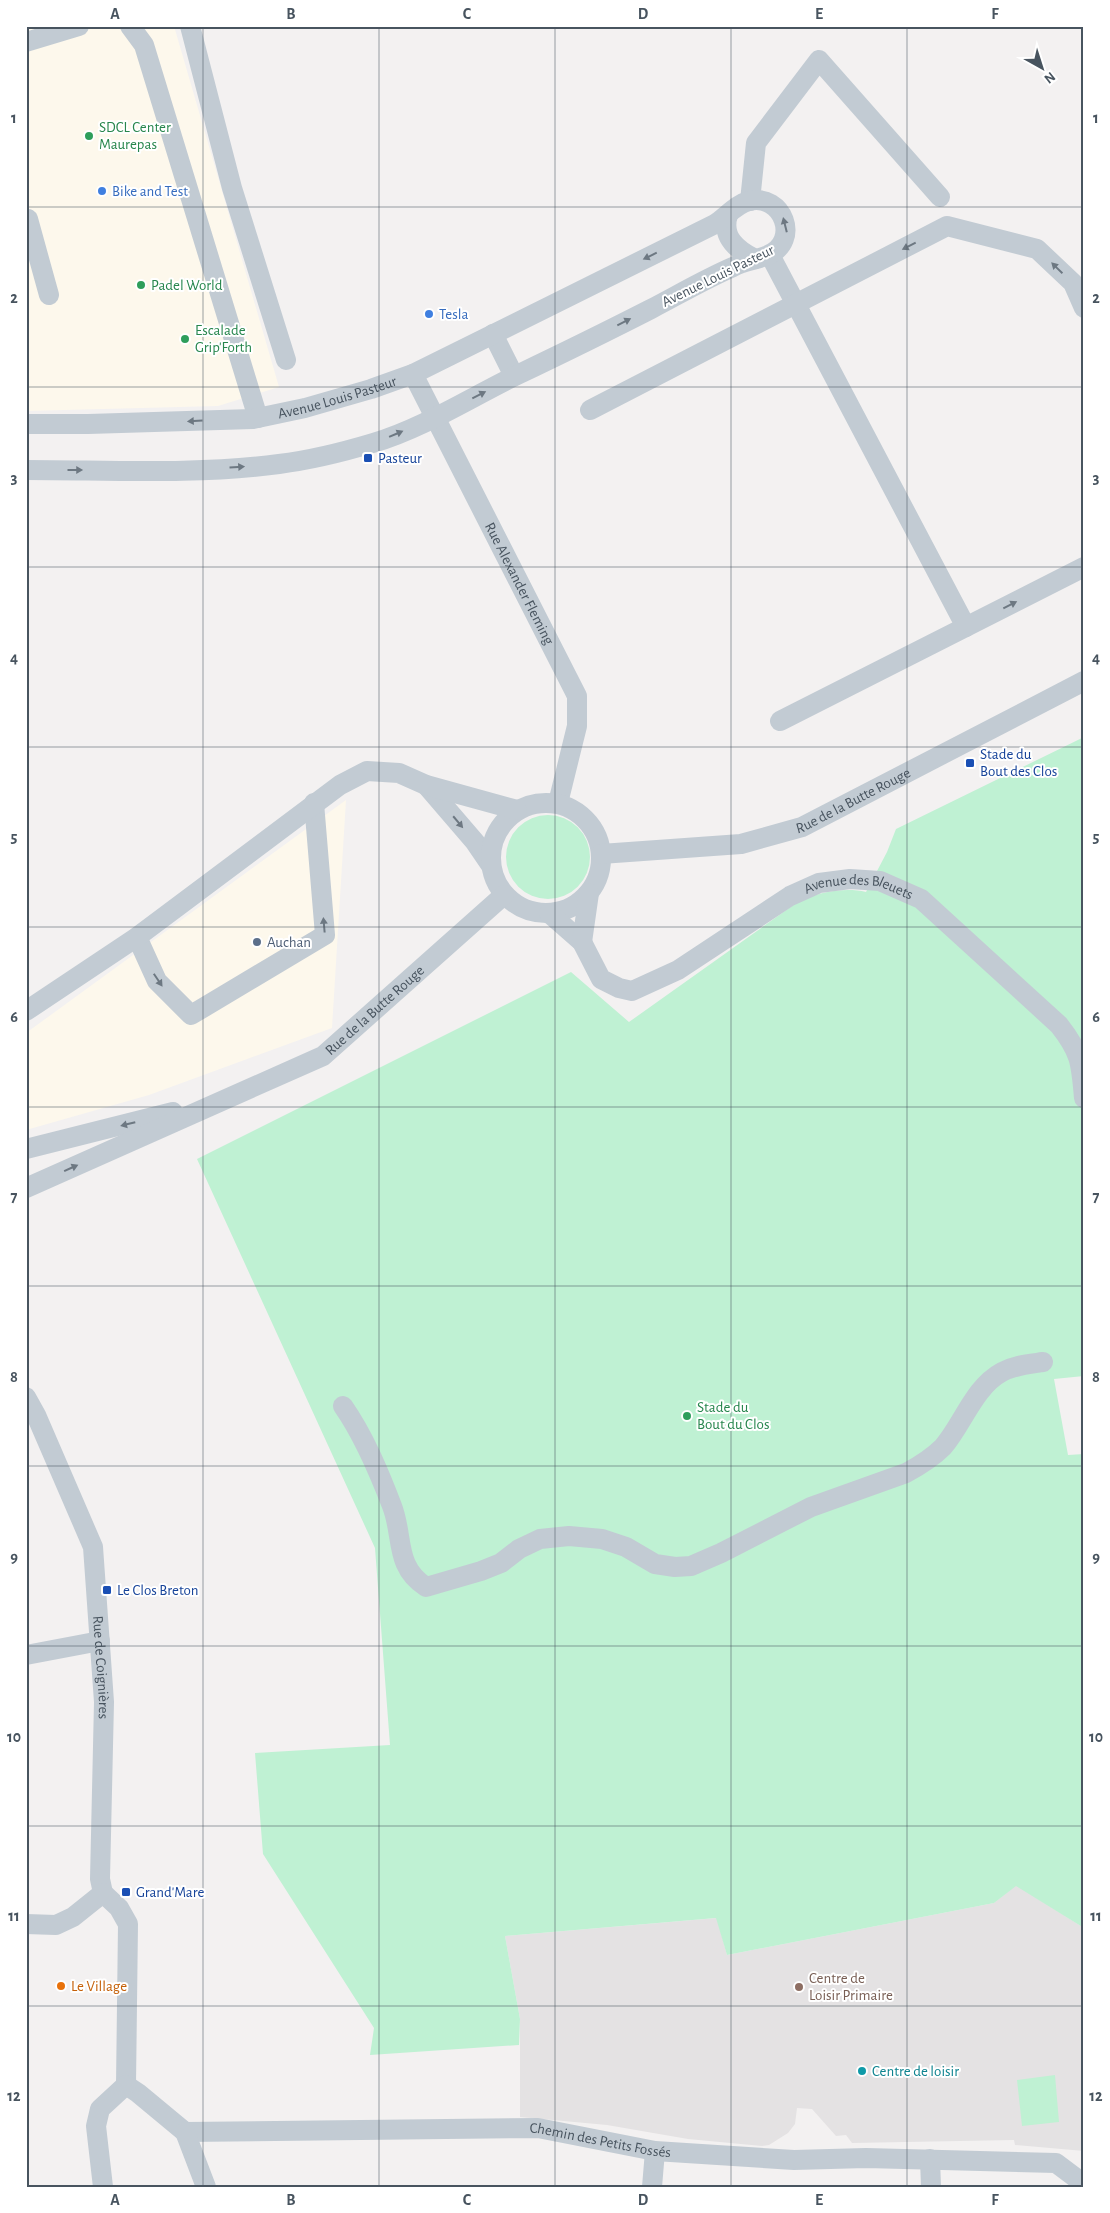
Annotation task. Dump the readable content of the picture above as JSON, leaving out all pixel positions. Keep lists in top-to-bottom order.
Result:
{
  "streets": {
    "street": [
      "Avenue Louis Pasteur",
      "Rue Alexander Fleming",
      "Rue de la Butte Rouge",
      "Avenue des Bleuets",
      "Rue de Coignières",
      "Chemin des Petits Fossés"
    ]
  },
  "crossings": [
    ["Avenue Louis Pasteur", "Rue Alexander Fleming"],
    ["Rue Alexander Fleming", "Rue de la Butte Rouge"],
    ["Rue Alexander Fleming", "Avenue des Bleuets"],
    ["Rue de la Butte Rouge", "Avenue des Bleuets"]
  ],
  "places": {
    "other": [
      "SDCL Center Maurepas",
      "Bike and Test",
      "Padel World",
      "Tesla",
      "Escalade Grip'Forth",
      "Auchan",
      "Stade du Bout du Clos",
      "Le Village",
      "Centre de Loisir Primaire",
      "Centre de loisir"
    ],
    "transit": [
      "Pasteur",
      "Stade du Bout des Clos",
      "Le Clos Breton",
      "Grand'Mare"
    ]
  },
  "north": "bottom right",
  "grid": {
    "columns": [
      "A",
      "B",
      "C",
      "D",
      "E",
      "F"
    ],
    "rows": [
      "1",
      "2",
      "3",
      "4",
      "5",
      "6",
      "7",
      "8",
      "9",
      "10",
      "11",
      "12"
    ]
  }
}
